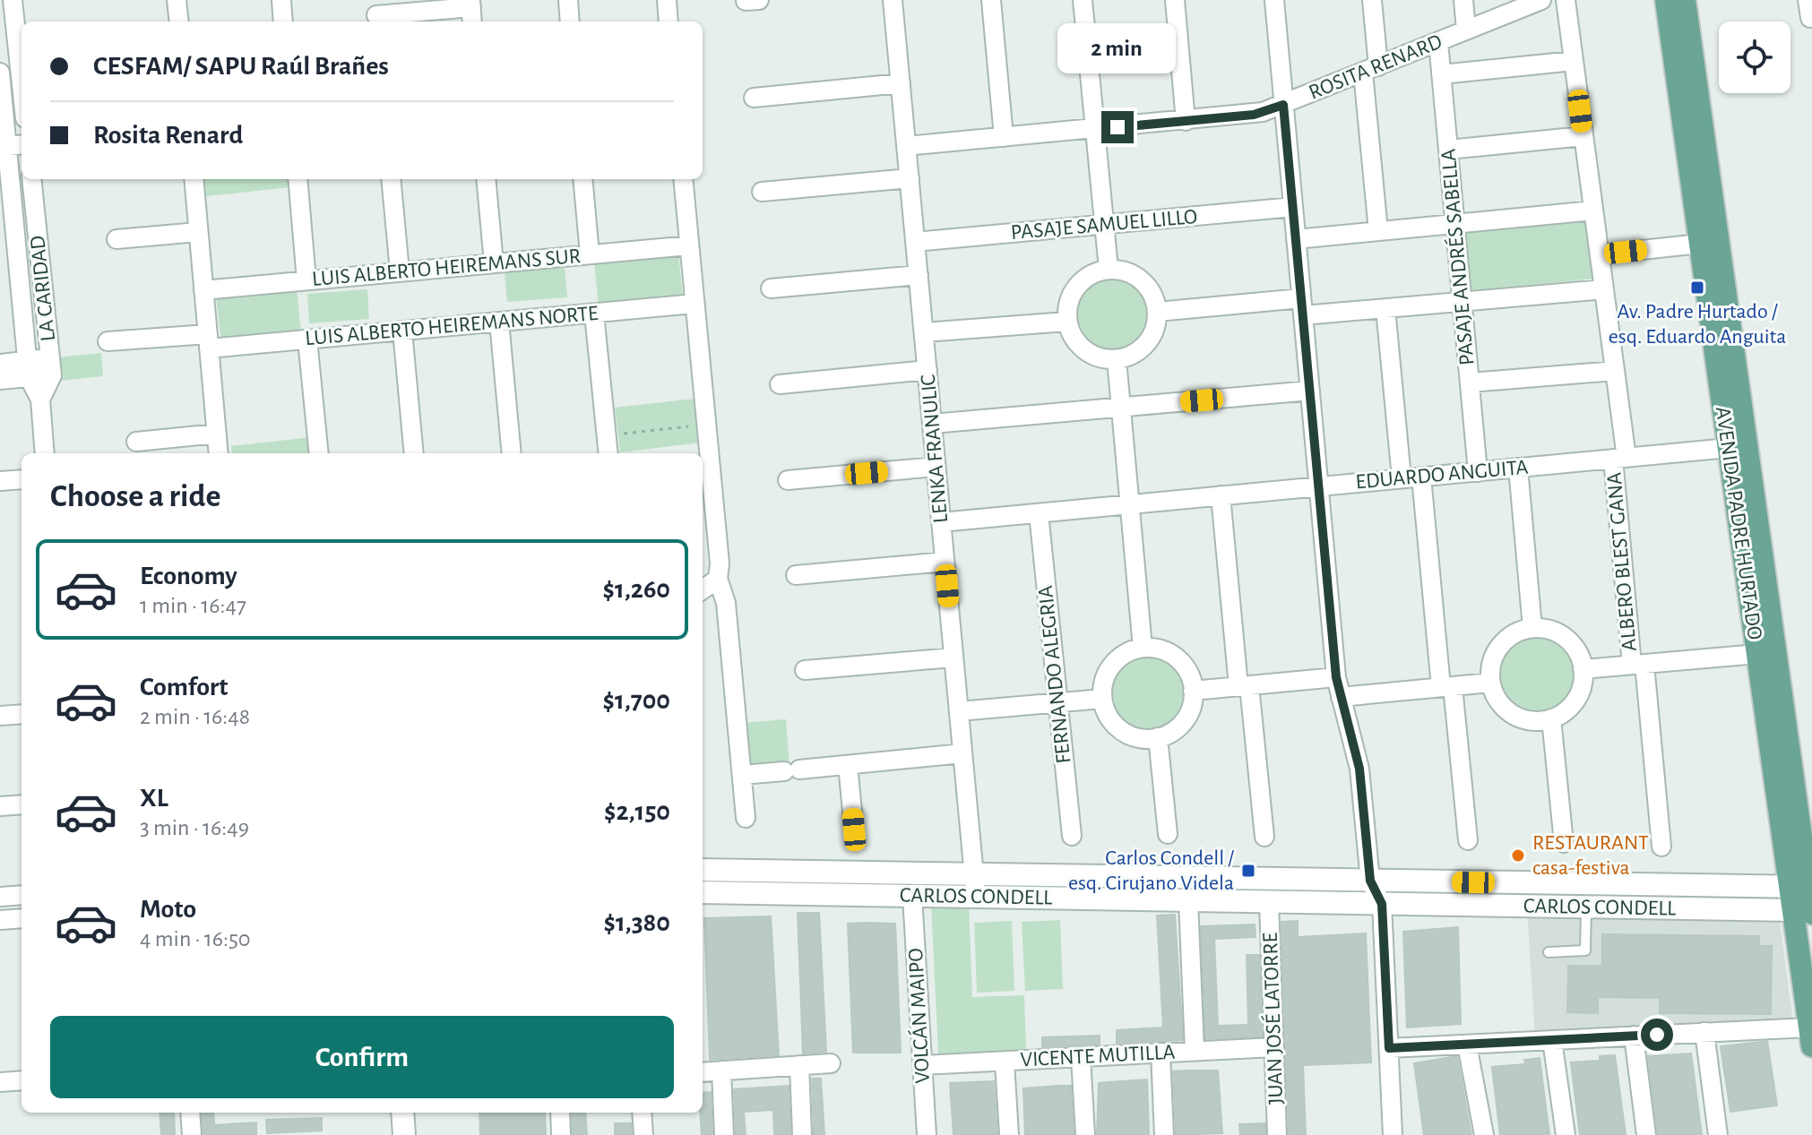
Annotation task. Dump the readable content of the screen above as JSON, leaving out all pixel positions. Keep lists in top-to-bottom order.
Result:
{
  "streets": {
    "main road": ["AVENIDA PADRE HURTADO"],
    "street": [
      "ROSITA RENARD",
      "PASAJE SAMUEL LILLO",
      "PASAJE ANDRÉS SABELLA",
      "LUIS ALBERTO HEIREMANS SUR",
      "LA CARIDAD",
      "LUIS ALBERTO HEIREMANS NORTE",
      "LENKA FRANULIC",
      "EDUARDO ANGUITA",
      "ALBERO BLEST GANA",
      "FERNANDO ALEGRIA",
      "CARLOS CONDELL",
      "VOLCÁN MAIPO",
      "JUAN JOSÉ LATORRE",
      "VICENTE MUTILLA"
    ]
  },
  "crossings": [
    ["ROSITA RENARD", "PASAJE ANDRÉS SABELLA"],
    ["ROSITA RENARD", "LENKA FRANULIC"],
    ["PASAJE SAMUEL LILLO", "LENKA FRANULIC"],
    ["PASAJE ANDRÉS SABELLA", "EDUARDO ANGUITA"],
    ["LENKA FRANULIC", "EDUARDO ANGUITA"],
    ["LENKA FRANULIC", "CARLOS CONDELL"],
    ["EDUARDO ANGUITA", "AVENIDA PADRE HURTADO"],
    ["EDUARDO ANGUITA", "ALBERO BLEST GANA"],
    ["EDUARDO ANGUITA", "FERNANDO ALEGRIA"],
    ["AVENIDA PADRE HURTADO", "CARLOS CONDELL"],
    ["CARLOS CONDELL", "VOLCÁN MAIPO"],
    ["CARLOS CONDELL", "JUAN JOSÉ LATORRE"],
    ["VOLCÁN MAIPO", "VICENTE MUTILLA"],
    ["JUAN JOSÉ LATORRE", "VICENTE MUTILLA"]
  ],
  "places": {
    "transit": ["Av. Padre Hurtado / esq. Eduardo Anguita", "Carlos Condell / esq. Cirujano Videla"],
    "other": ["RESTAURANT casa-festiva"]
  },
  "page": {
    "banner": ["CESFAM/ SAPU Raúl Brañes", "Rosita Renard"],
    "bubble": "2 min",
    "heading": "Choose a ride",
    "list": [
      {
        "name": "Economy",
        "note": "1 min · 16:47",
        "value": "$1,260"
      },
      {
        "name": "Comfort",
        "note": "2 min · 16:48",
        "value": "$1,700"
      },
      {
        "name": "XL",
        "note": "3 min · 16:49",
        "value": "$2,150"
      },
      {
        "name": "Moto",
        "note": "4 min · 16:50",
        "value": "$1,380"
      }
    ],
    "buttons": "Confirm"
  }
}
